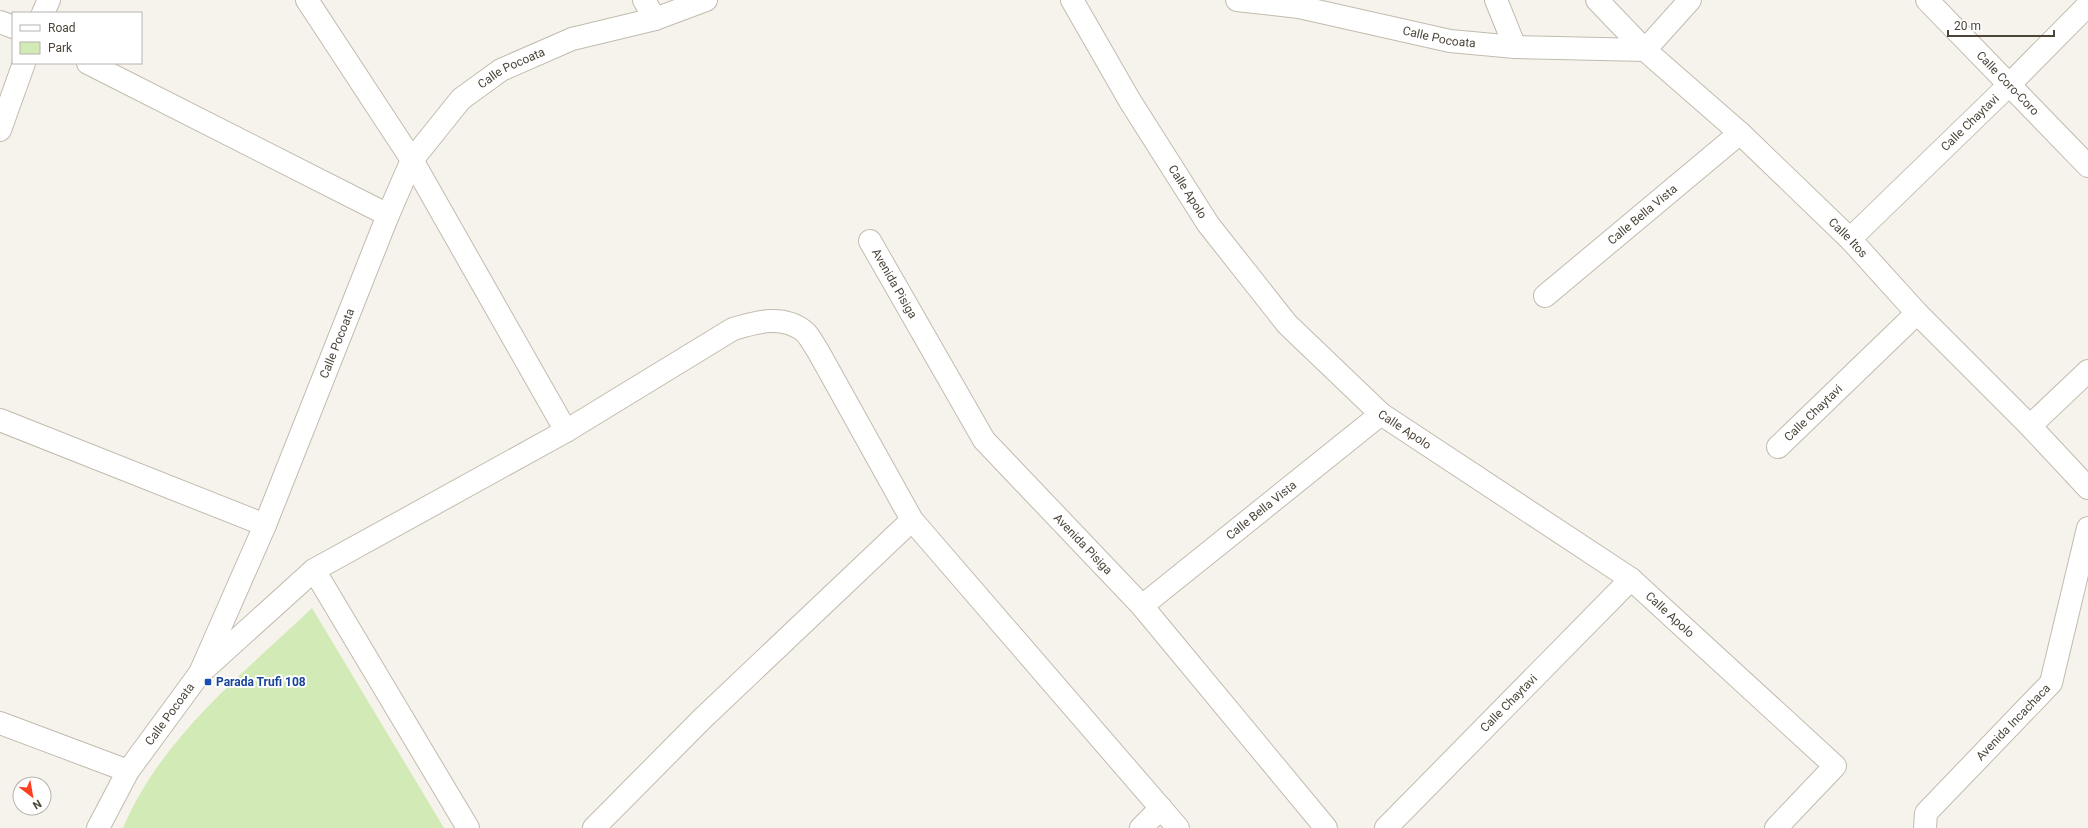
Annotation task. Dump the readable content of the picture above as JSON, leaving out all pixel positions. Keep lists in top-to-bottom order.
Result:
{
  "streets": {
    "street": [
      "Calle Pocoata",
      "Calle Coro-Coro",
      "Calle Chaytavi",
      "Calle Apolo",
      "Calle Bella Vista",
      "Calle Itos",
      "Avenida Pisiga",
      "Avenida Incachaca"
    ]
  },
  "crossings": [
    ["Calle Pocoata", "Calle Itos"],
    ["Calle Coro-Coro", "Calle Chaytavi"],
    ["Calle Chaytavi", "Calle Apolo"],
    ["Calle Chaytavi", "Calle Itos"],
    ["Calle Apolo", "Calle Bella Vista"],
    ["Calle Bella Vista", "Calle Itos"],
    ["Calle Bella Vista", "Avenida Pisiga"]
  ],
  "places": {
    "transit": ["Parada Trufi 108"]
  },
  "legend": ["Road", "Park"],
  "scale_bar": "20 m",
  "north": "bottom right"
}
